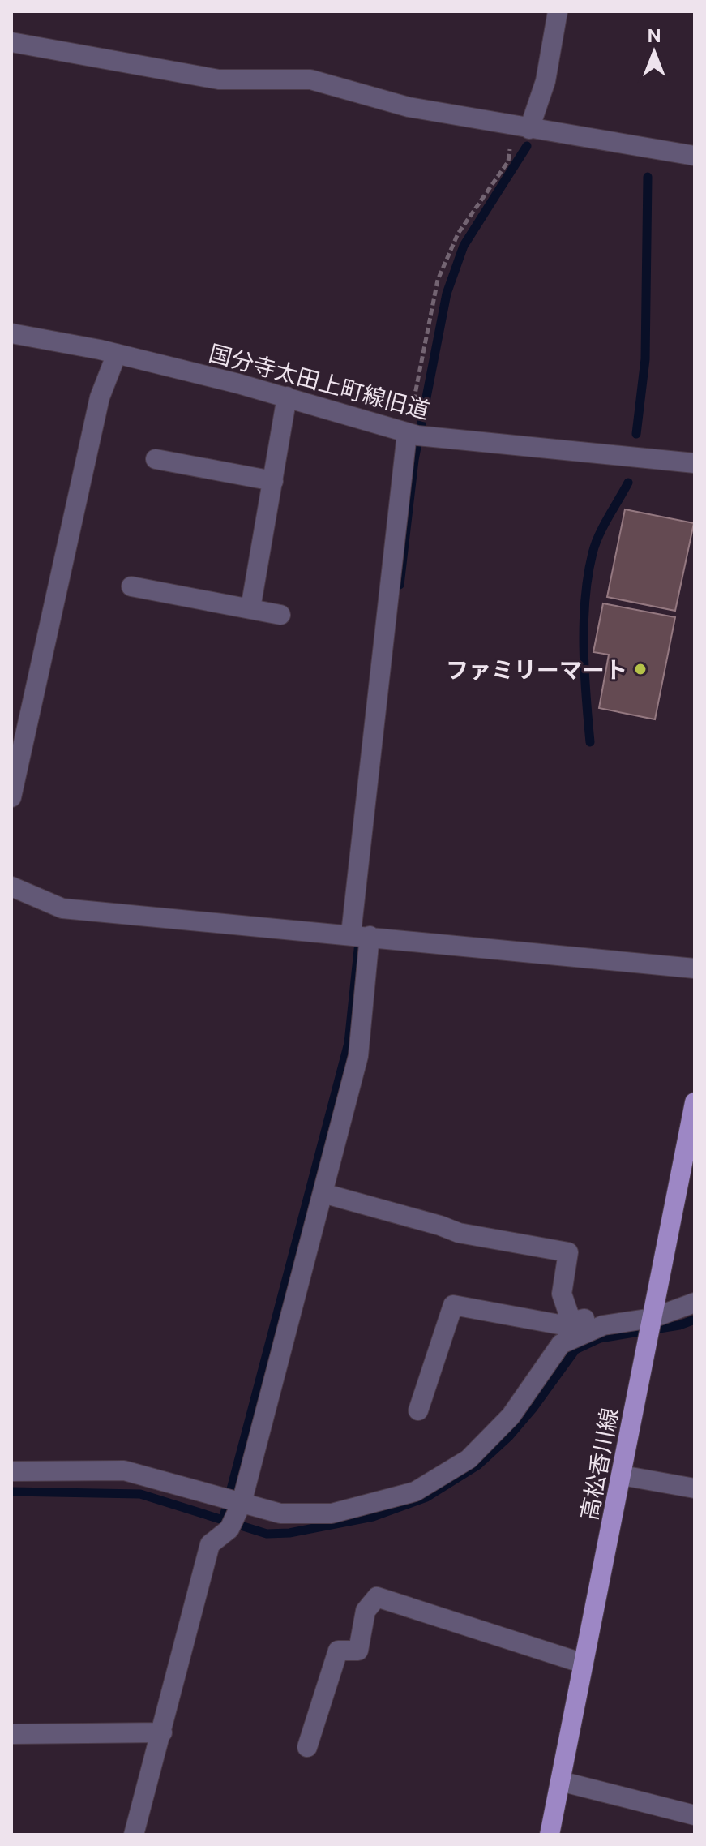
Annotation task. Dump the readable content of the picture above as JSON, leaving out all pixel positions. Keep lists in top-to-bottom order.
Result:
{
  "streets": {
    "main road": ["高松香川線"],
    "street": ["国分寺太田上町線旧道"]
  },
  "places": ["ファミリーマート"],
  "north": "top"
}
